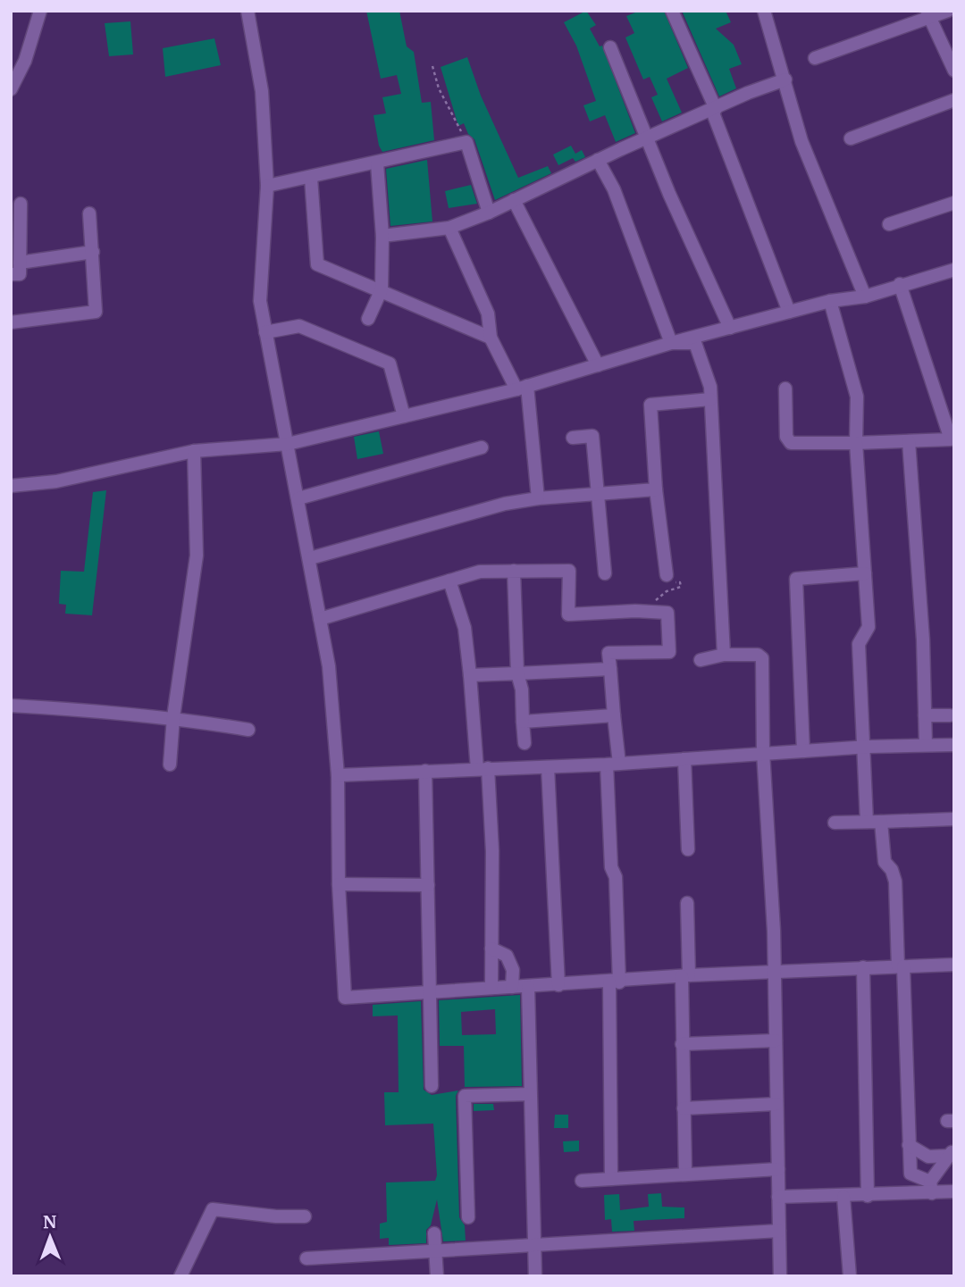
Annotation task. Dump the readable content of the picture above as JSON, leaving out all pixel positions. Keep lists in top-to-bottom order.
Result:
{
  "north": "top"
}
